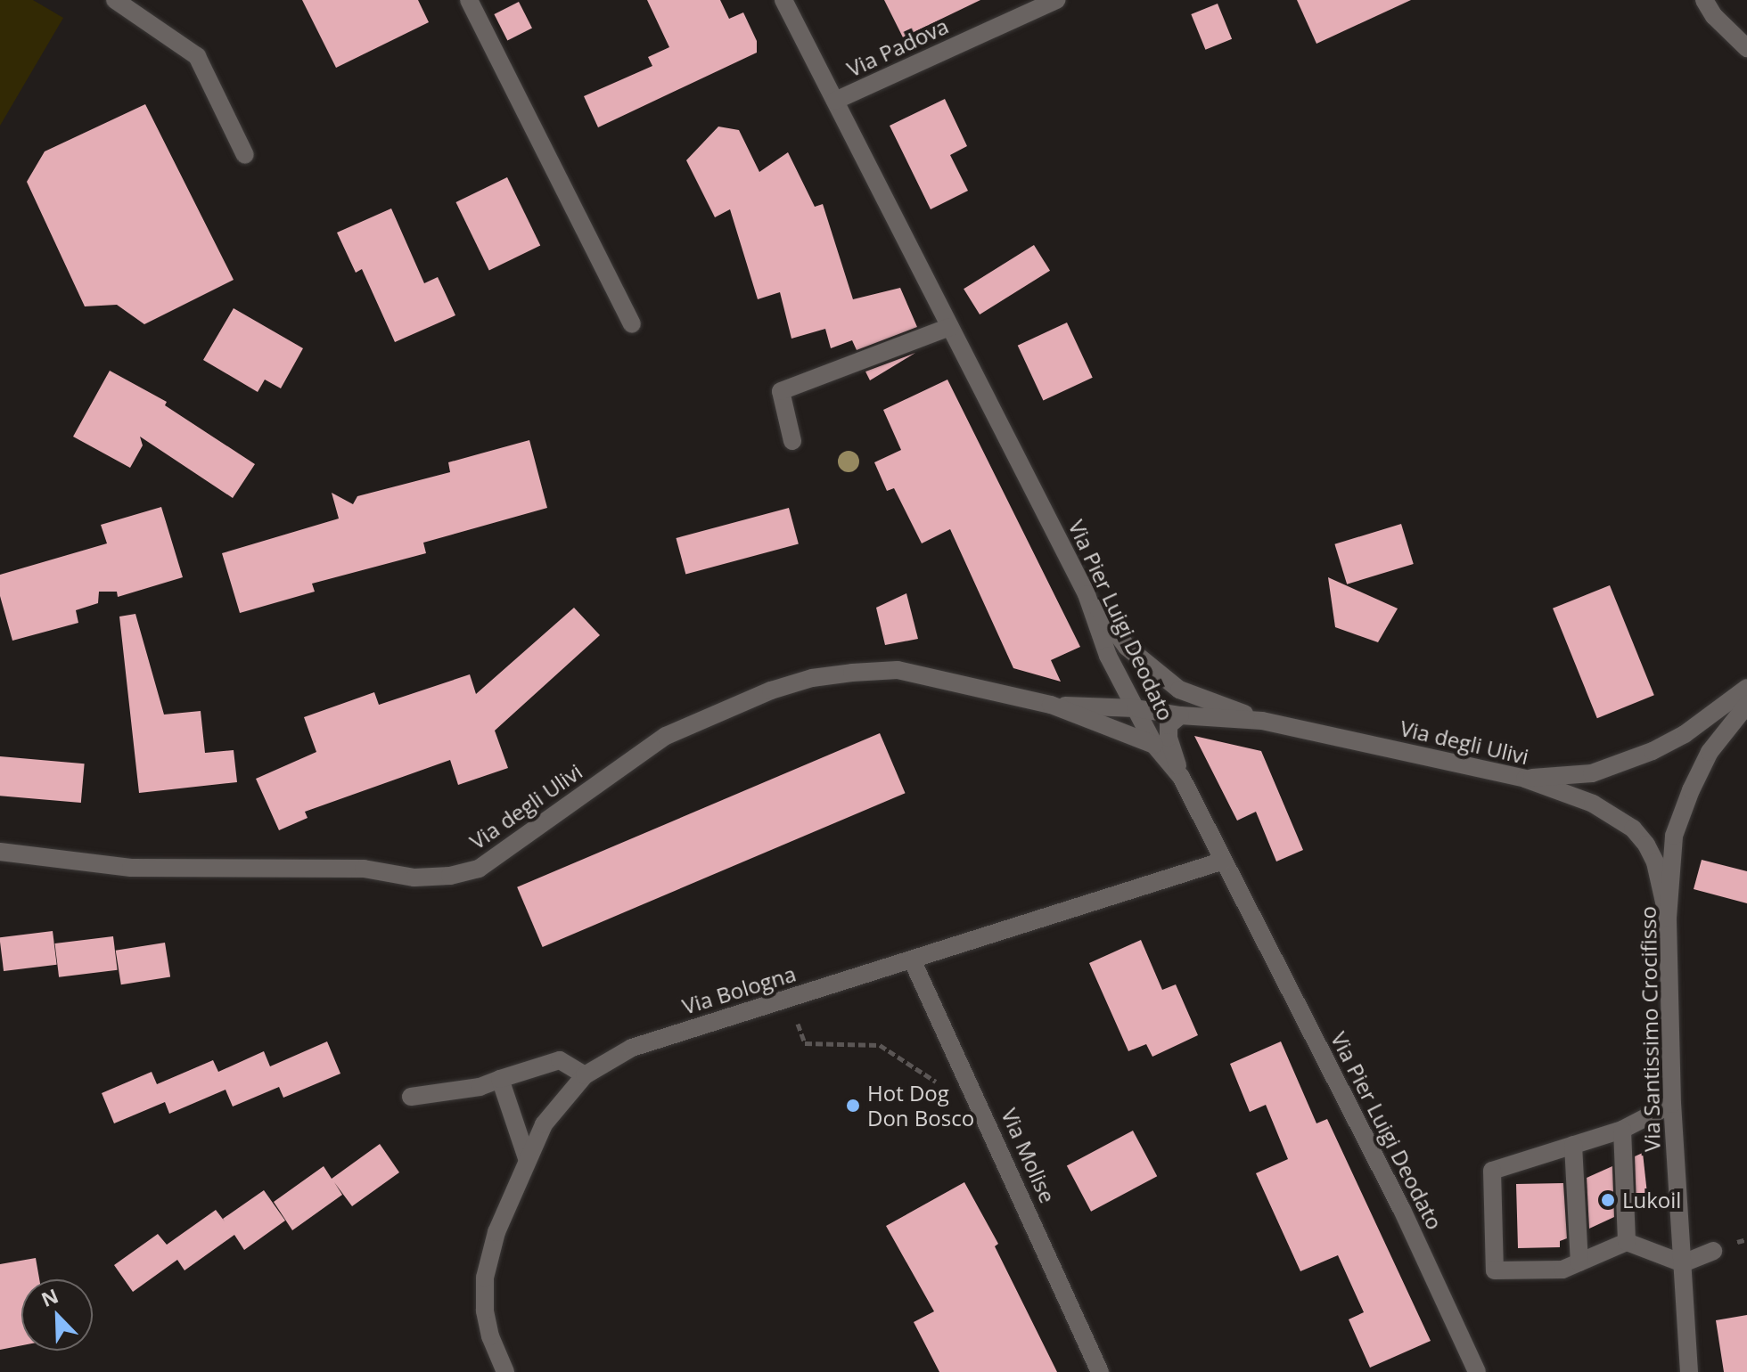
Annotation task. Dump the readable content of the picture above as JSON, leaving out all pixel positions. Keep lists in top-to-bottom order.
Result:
{
  "streets": {
    "street": [
      "Via Padova",
      "Via Pier Luigi Deodato",
      "Via degli Ulivi",
      "Via Bologna",
      "Via Santissimo Crocifisso",
      "Via Molise"
    ]
  },
  "crossings": [
    ["Via Padova", "Via Pier Luigi Deodato"],
    ["Via Pier Luigi Deodato", "Via degli Ulivi"],
    ["Via Pier Luigi Deodato", "Via Bologna"],
    ["Via degli Ulivi", "Via Santissimo Crocifisso"],
    ["Via Bologna", "Via Molise"]
  ],
  "places": ["Hot Dog Don Bosco", "Lukoil"],
  "north": "top left"
}
